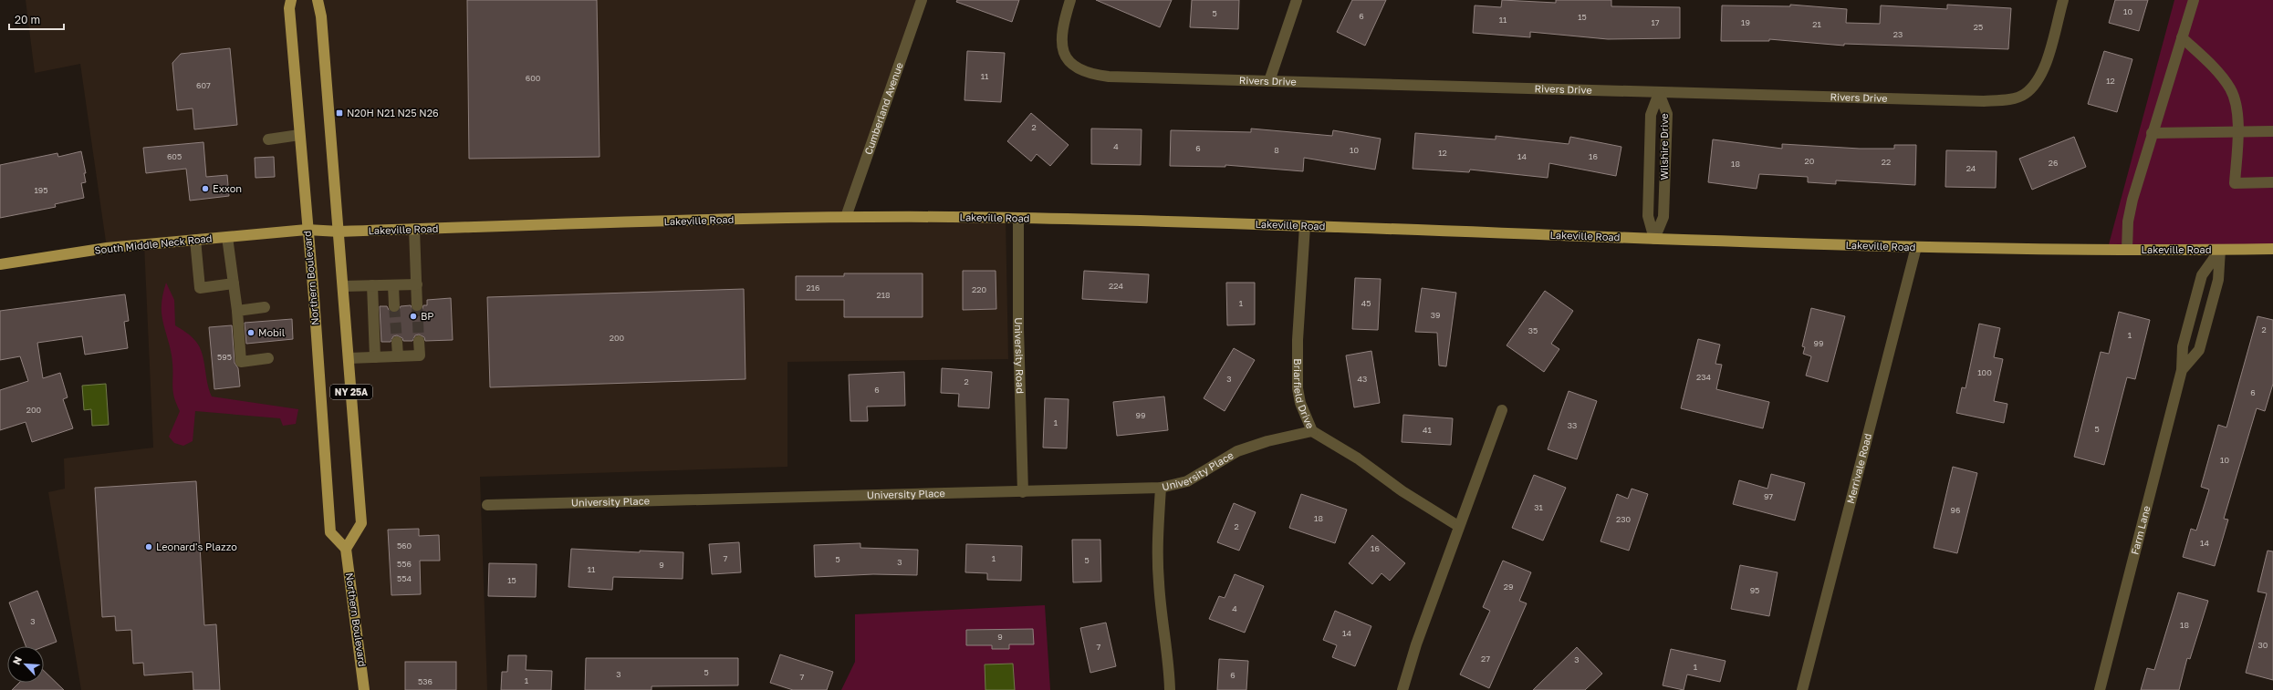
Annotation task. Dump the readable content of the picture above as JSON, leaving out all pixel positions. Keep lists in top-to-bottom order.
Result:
{
  "streets": {
    "main road": [
      "Lakeville Road",
      "South Middle Neck Road",
      "Northern Boulevard",
      "NY 25A"
    ],
    "street": [
      "Rivers Drive",
      "Cumberland Avenue",
      "Wilshire Drive",
      "University Road",
      "Briarfield Drive",
      "Merrivale Road",
      "University Place",
      "Farm Lane"
    ]
  },
  "crossings": [
    ["Rivers Drive", "Wilshire Drive"],
    ["Cumberland Avenue", "Lakeville Road"],
    ["Wilshire Drive", "Lakeville Road"],
    ["Lakeville Road", "South Middle Neck Road"],
    ["Lakeville Road", "Northern Boulevard"],
    ["Lakeville Road", "University Road"],
    ["Lakeville Road", "NY 25A"],
    ["Lakeville Road", "Briarfield Drive"],
    ["Lakeville Road", "Merrivale Road"],
    ["Lakeville Road", "Farm Lane"],
    ["South Middle Neck Road", "Northern Boulevard"],
    ["Northern Boulevard", "NY 25A"],
    ["University Road", "University Place"],
    ["Briarfield Drive", "University Place"]
  ],
  "places": {
    "transit": ["N20H N21 N25 N26"],
    "other": [
      "Exxon",
      "BP",
      "Mobil",
      "Leonard's Plazzo"
    ]
  },
  "house_numbers": [
    "10",
    "5",
    "6",
    "15",
    "11",
    "17",
    "19",
    "21",
    "25",
    "23",
    "11",
    "600",
    "12",
    "607",
    "2",
    "4",
    "6",
    "8",
    "10",
    "12",
    "605",
    "14",
    "16",
    "20",
    "22",
    "26",
    "18",
    "24",
    "195",
    "224",
    "216",
    "220",
    "218",
    "1",
    "45",
    "39",
    "2",
    "35",
    "1",
    "200",
    "99",
    "595",
    "100",
    "234",
    "3",
    "43",
    "2",
    "6",
    "6",
    "200",
    "99",
    "1",
    "33",
    "5",
    "41",
    "10",
    "97",
    "31",
    "96",
    "18",
    "230",
    "2",
    "14",
    "560",
    "16",
    "7",
    "1",
    "5",
    "5",
    "3",
    "556",
    "9",
    "11",
    "554",
    "15",
    "29",
    "95",
    "4",
    "3",
    "18",
    "14",
    "9",
    "30",
    "7",
    "27",
    "3",
    "1",
    "5",
    "3",
    "6",
    "7",
    "1",
    "536"
  ],
  "scale_bar": "20 m",
  "north": "top left"
}
